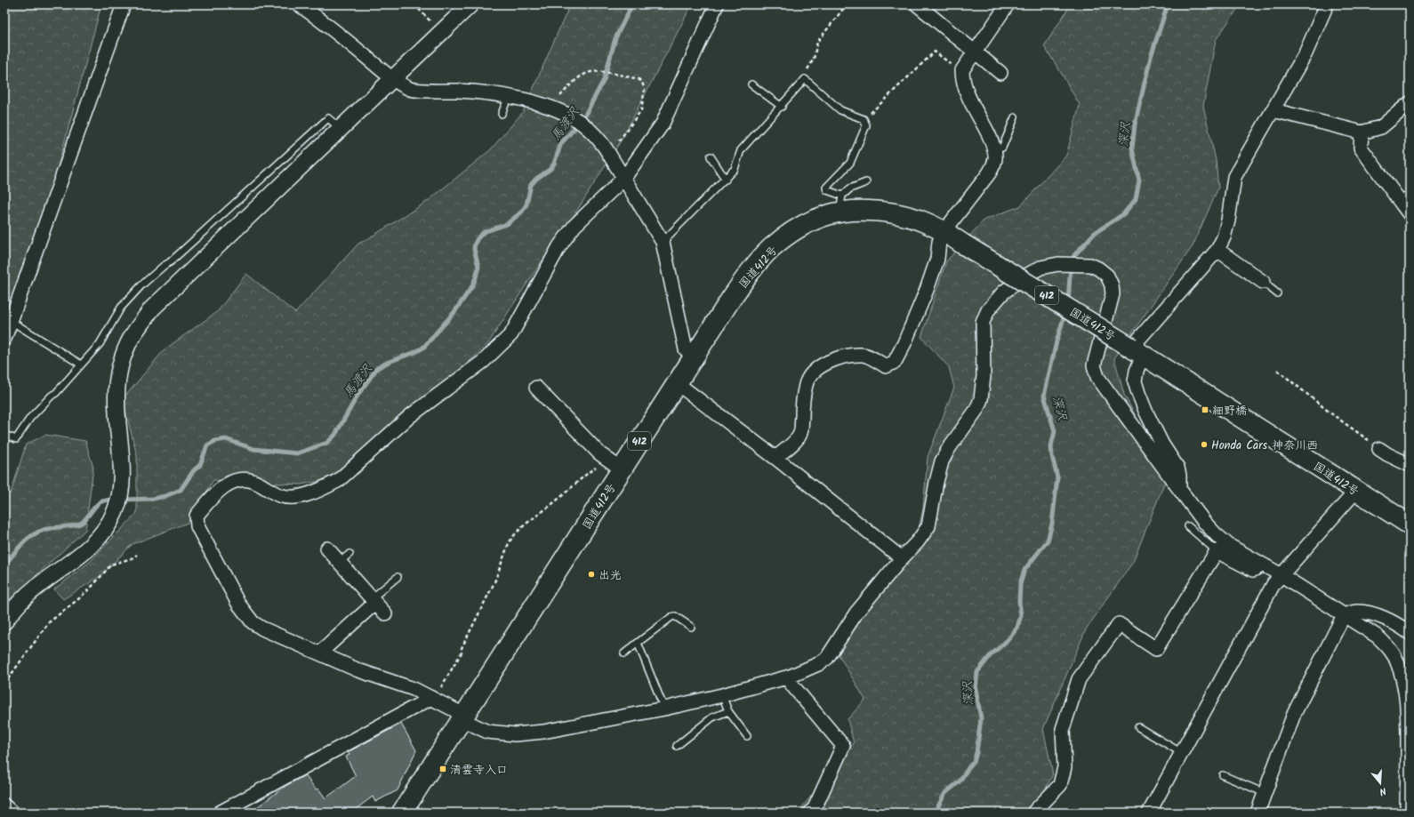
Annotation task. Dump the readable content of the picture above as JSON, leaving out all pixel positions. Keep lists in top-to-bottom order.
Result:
{
  "streets": {
    "highway": ["国道412号", "412"]
  },
  "water": ["馬渡沢", "深沢"],
  "places": {
    "transit": ["細野橋", "清雲寺入口"],
    "other": ["Honda Cars 神奈川西", "出光"]
  },
  "north": "bottom"
}
